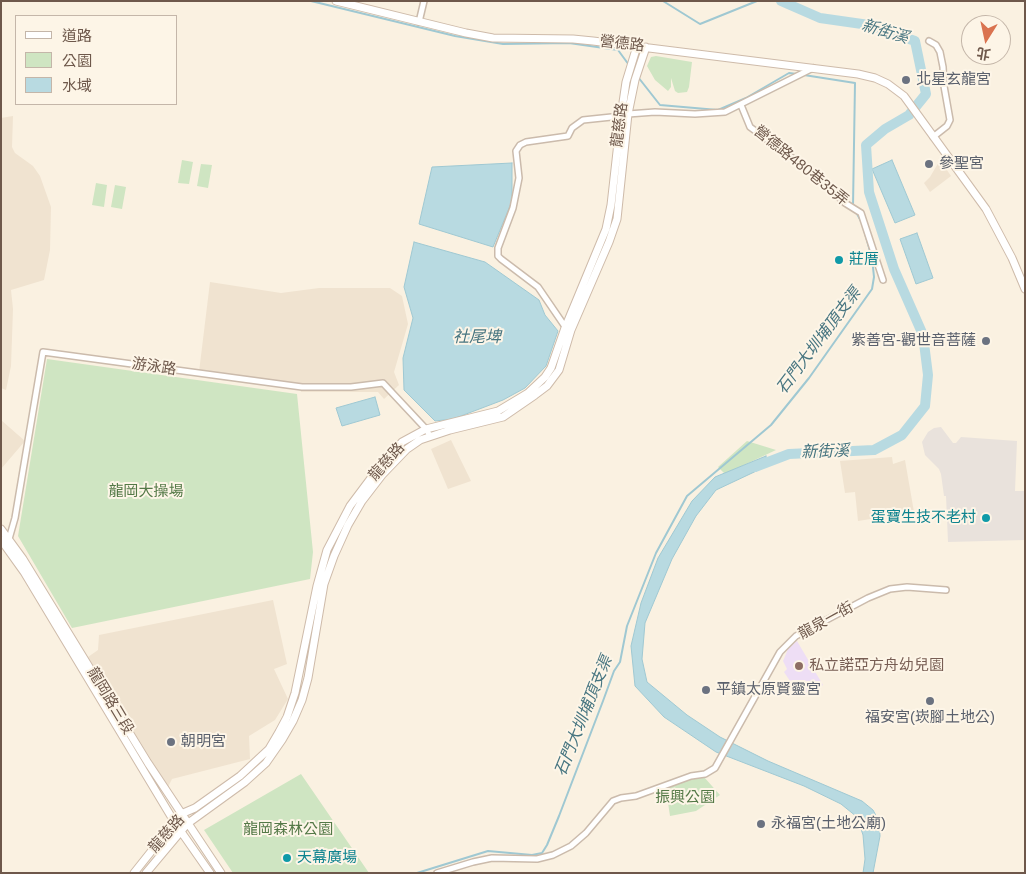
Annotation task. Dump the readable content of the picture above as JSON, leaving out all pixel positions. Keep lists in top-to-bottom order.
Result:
{
  "streets": {
    "street": [
      "營德路",
      "龍慈路",
      "營德路480巷35弄",
      "游泳路",
      "龍泉一街",
      "龍岡路三段"
    ]
  },
  "crossings": [
    ["營德路", "龍慈路"],
    ["龍慈路", "游泳路"],
    ["龍慈路", "龍岡路三段"],
    ["游泳路", "龍岡路三段"]
  ],
  "water": ["新街溪", "社尾埤", "石門大圳埔頂支渠"],
  "parks": ["龍岡大操場", "振興公園", "龍岡森林公園"],
  "places": [
    "北星玄龍宮",
    "參聖宮",
    "莊厝",
    "紫善宮-觀世音菩薩",
    "蛋寶生技不老村",
    "私立諾亞方舟幼兒園",
    "平鎮太原賢靈宮",
    "福安宮(崁腳土地公)",
    "朝明宮",
    "永福宮(土地公廟)",
    "天幕廣場"
  ],
  "legend": ["道路", "公園", "水域"],
  "north": "bottom"
}
